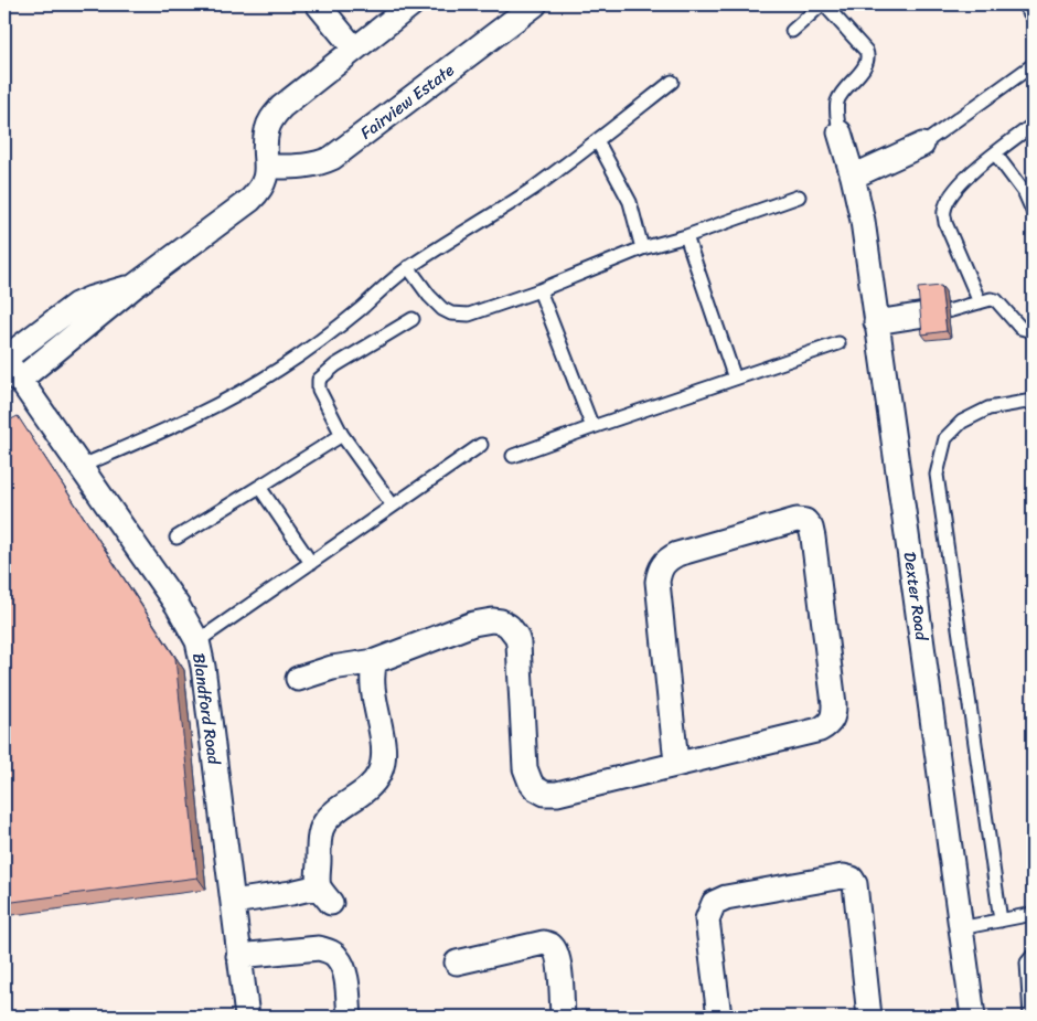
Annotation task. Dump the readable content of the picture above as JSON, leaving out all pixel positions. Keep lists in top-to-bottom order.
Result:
{
  "streets": {
    "street": ["Fairview Estate", "Dexter Road", "Blandford Road"]
  }
}
